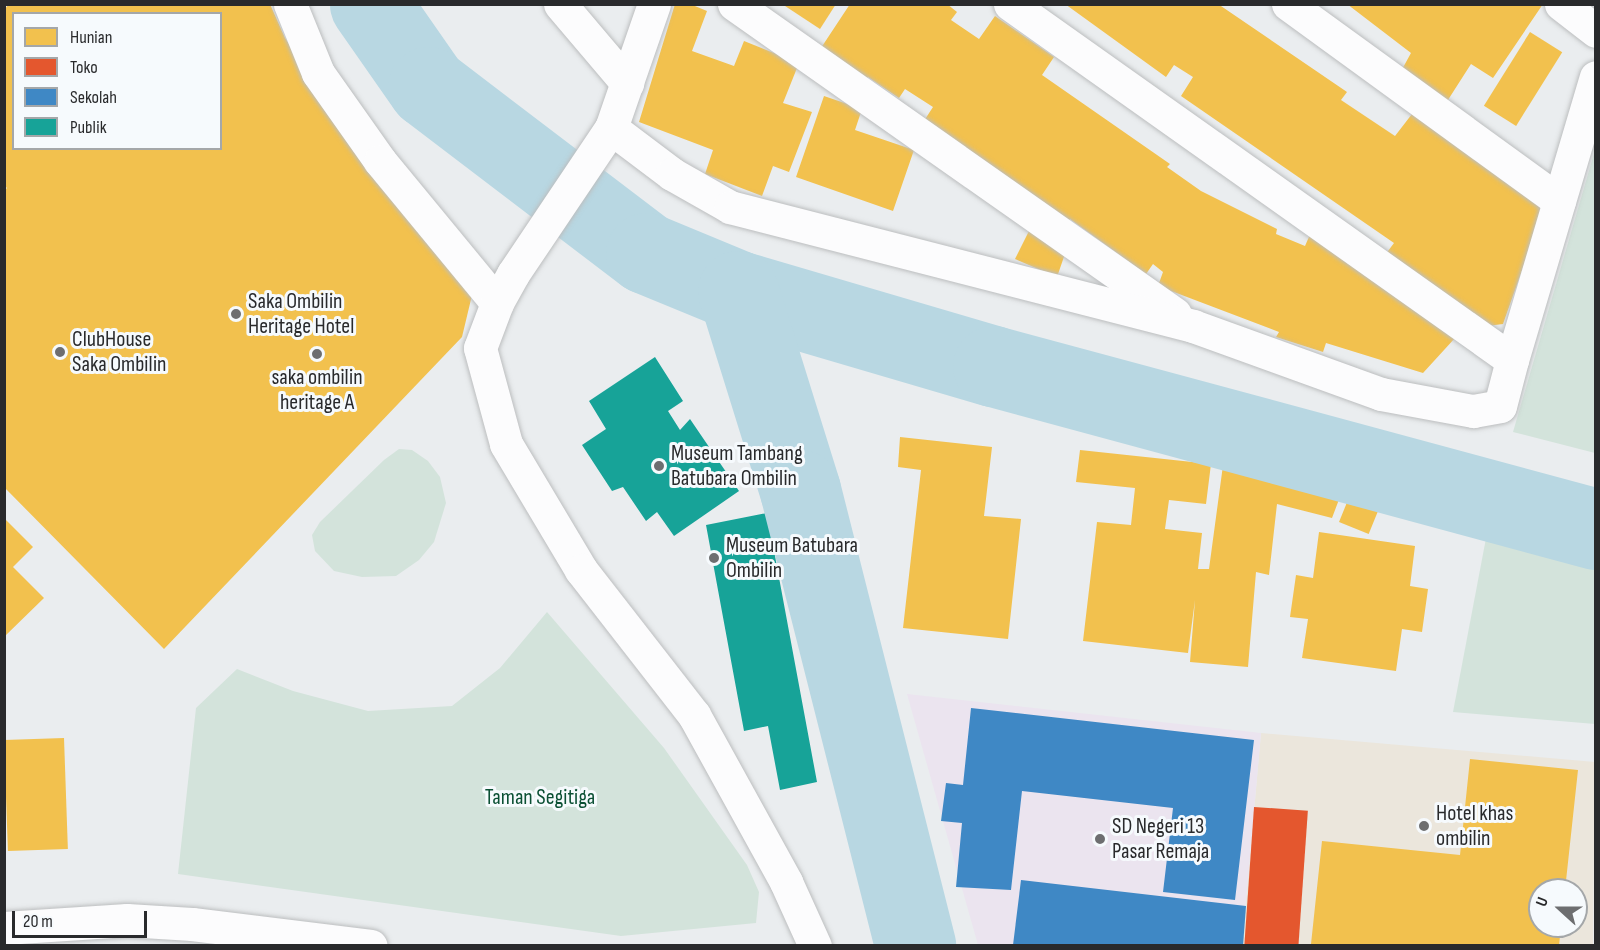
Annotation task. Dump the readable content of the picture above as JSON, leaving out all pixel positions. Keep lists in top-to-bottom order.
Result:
{
  "parks": ["Taman Segitiga"],
  "places": [
    "Saka Ombilin Heritage Hotel",
    "ClubHouse Saka Ombilin",
    "saka ombilin heritage A",
    "Museum Tambang Batubara Ombilin",
    "Museum Batubara Ombilin",
    "Hotel khas ombilin",
    "SD Negeri 13 Pasar Remaja"
  ],
  "legend": [
    "Hunian",
    "Toko",
    "Sekolah",
    "Publik"
  ],
  "scale_bar": "20 m",
  "north": "left"
}
